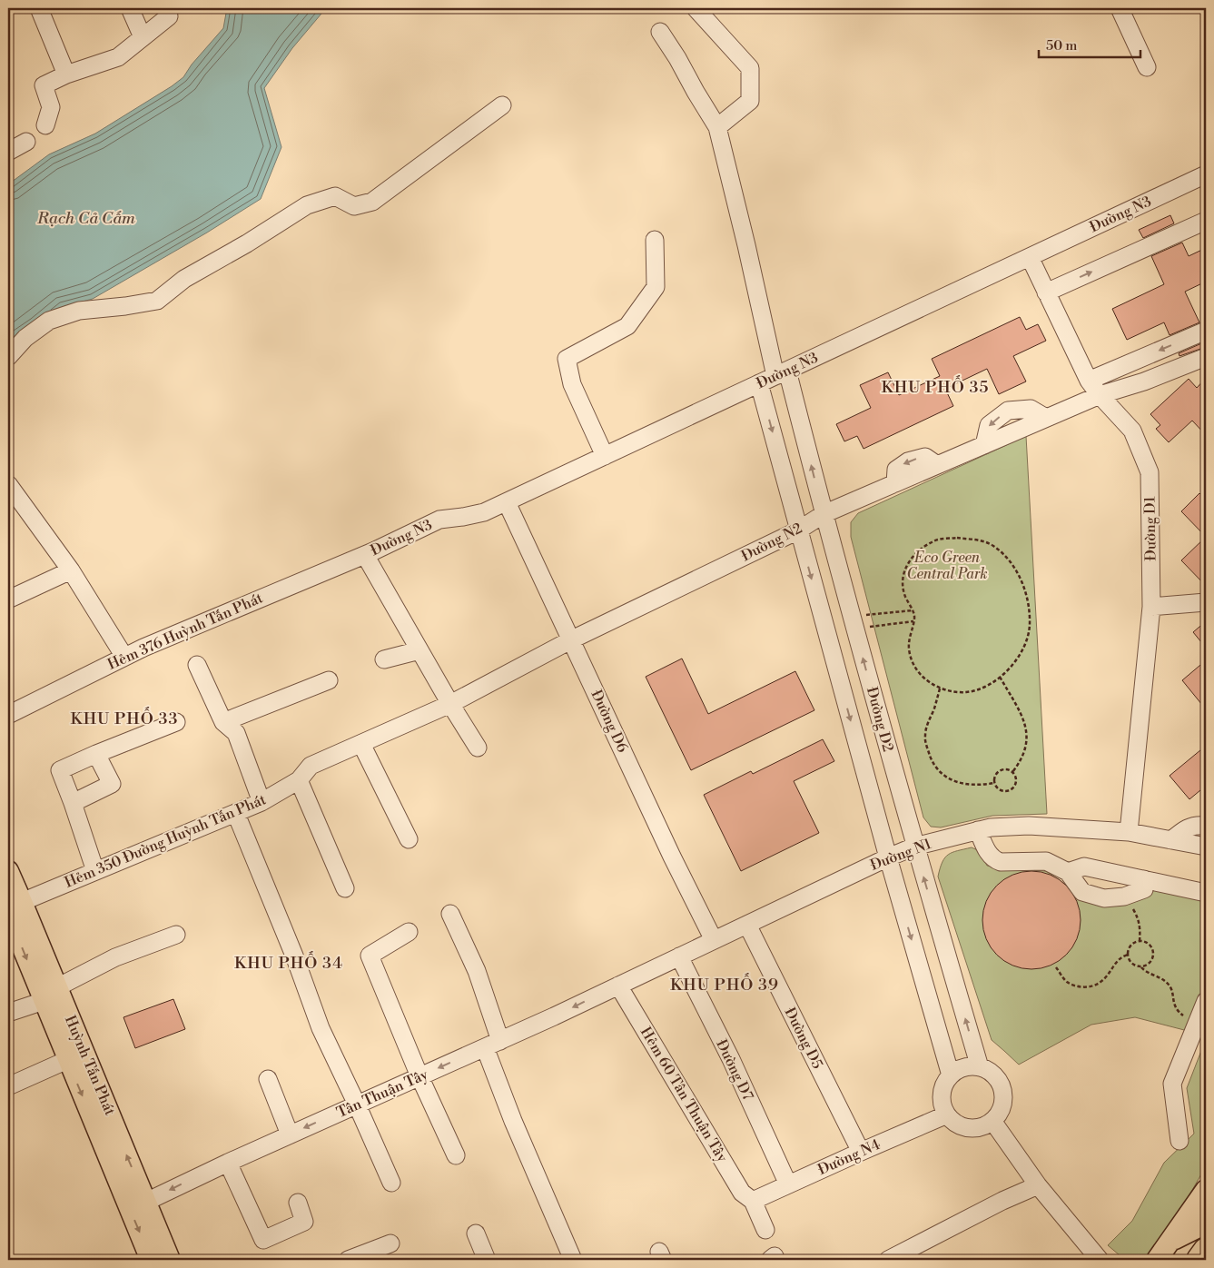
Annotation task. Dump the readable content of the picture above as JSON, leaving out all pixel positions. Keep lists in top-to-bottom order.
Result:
{
  "streets": {
    "main road": ["Huỳnh Tấn Phát"],
    "street": [
      "Đường N3",
      "Đường D1",
      "Đường N2",
      "Hẻm 376 Huỳnh Tấn Phát",
      "Đường D2",
      "Đường D6",
      "Hẻm 350 Đường Huỳnh Tấn Phát",
      "Đường N1",
      "Đường D5",
      "Đường D7",
      "Tân Thuận Tây",
      "Hẻm 60 Tân Thuận Tây",
      "Đường N4"
    ]
  },
  "crossings": [
    ["Đường N3", "Đường D1"],
    ["Đường N3", "Hẻm 376 Huỳnh Tấn Phát"],
    ["Đường N3", "Đường D2"],
    ["Đường N3", "Đường D6"],
    ["Đường D1", "Đường N2"],
    ["Đường D1", "Đường N1"],
    ["Đường N2", "Đường D2"],
    ["Đường N2", "Đường D6"],
    ["Đường N2", "Hẻm 350 Đường Huỳnh Tấn Phát"],
    ["Đường D2", "Đường N1"],
    ["Đường D2", "Đường N4"],
    ["Đường D6", "Đường N1"],
    ["Hẻm 350 Đường Huỳnh Tấn Phát", "Huỳnh Tấn Phát"],
    ["Đường N1", "Đường D5"],
    ["Đường N1", "Đường D7"],
    ["Đường N1", "Tân Thuận Tây"],
    ["Đường N1", "Hẻm 60 Tân Thuận Tây"],
    ["Đường D5", "Đường N4"],
    ["Huỳnh Tấn Phát", "Tân Thuận Tây"],
    ["Đường D7", "Đường N4"],
    ["Tân Thuận Tây", "Hẻm 60 Tân Thuận Tây"],
    ["Hẻm 60 Tân Thuận Tây", "Đường N4"]
  ],
  "one_way": ["Tân Thuận Tây"],
  "districts": [
    "KHU PHỐ 35",
    "KHU PHỐ 33",
    "KHU PHỐ 34",
    "KHU PHỐ 39"
  ],
  "water": ["Rạch Cả Cấm"],
  "parks": ["Eco Green Central Park"],
  "scale_bar": "50 m"
}
